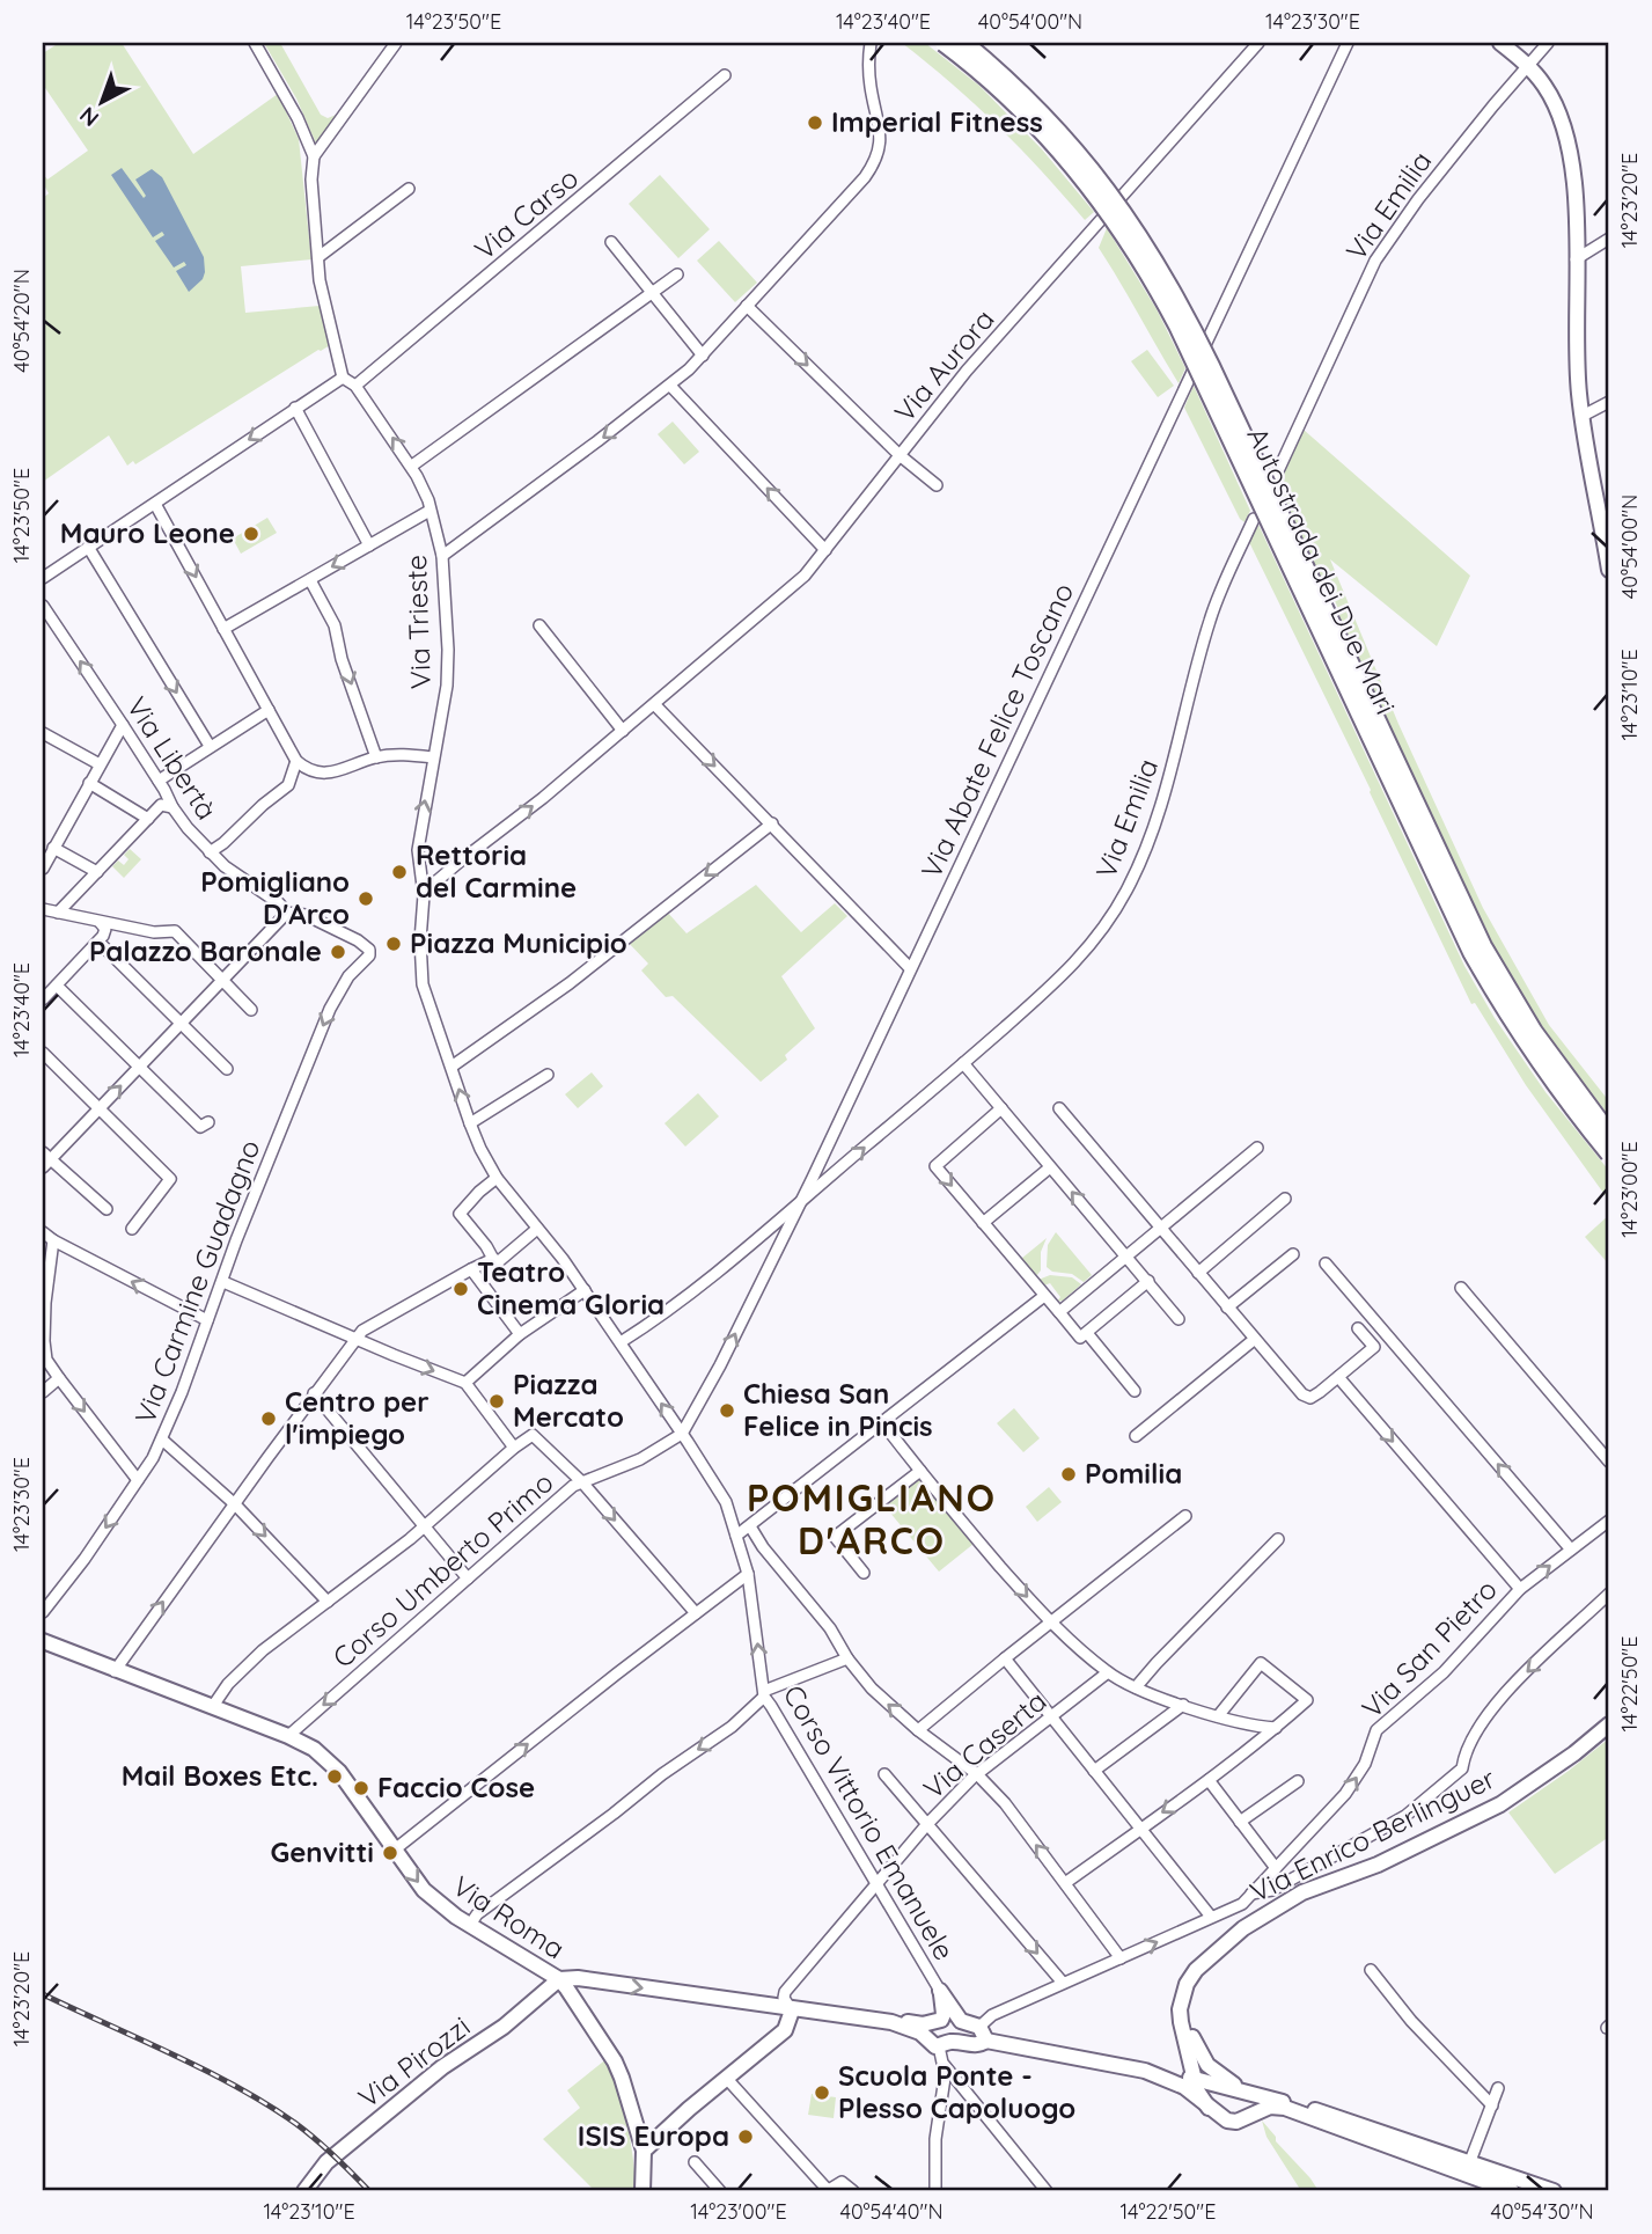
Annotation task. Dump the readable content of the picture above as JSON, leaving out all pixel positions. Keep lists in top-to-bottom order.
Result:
{
  "streets": {
    "highway": ["Autostrada dei Due Mari"],
    "main road": ["Via Enrico Berlinguer", "Via Roma", "Via Pirozzi"],
    "street": [
      "Via Emilia",
      "Via Carso",
      "Via Aurora",
      "Via Trieste",
      "Via Abate Felice Toscano",
      "Via Libertà",
      "Via Carmine Guadagno",
      "Corso Umberto Primo",
      "Via San Pietro",
      "Via Caserta",
      "Corso Vittorio Emanuele"
    ]
  },
  "crossings": [
    ["Via Emilia", "Via Abate Felice Toscano"],
    ["Via Emilia", "Corso Vittorio Emanuele"],
    ["Via Carso", "Via Trieste"],
    ["Via Aurora", "Via Trieste"],
    ["Via Trieste", "Corso Vittorio Emanuele"],
    ["Via Abate Felice Toscano", "Corso Umberto Primo"],
    ["Via Abate Felice Toscano", "Corso Vittorio Emanuele"],
    ["Via Libertà", "Via Carmine Guadagno"],
    ["Corso Umberto Primo", "Corso Vittorio Emanuele"],
    ["Corso Umberto Primo", "Via Roma"],
    ["Via Caserta", "Corso Vittorio Emanuele"],
    ["Via Caserta", "Via Roma"],
    ["Via Roma", "Via Pirozzi"]
  ],
  "one_way": ["Via Carmine Guadagno"],
  "districts": ["POMIGLIANO D'ARCO"],
  "places": [
    "Imperial Fitness",
    "Mauro Leone",
    "Rettoria del Carmine",
    "Pomigliano D'Arco",
    "Piazza Municipio",
    "Palazzo Baronale",
    "Teatro Cinema Gloria",
    "Piazza Mercato",
    "Chiesa San Felice in Pincis",
    "Centro per l'impiego",
    "Pomilia",
    "Mail Boxes Etc.",
    "Faccio Cose",
    "Genvitti",
    "Scuola Ponte - Plesso Capoluogo",
    "ISIS Europa"
  ],
  "north": "bottom left",
  "coordinates": [
    "14°23'50\"E",
    "14°23'40\"E",
    "40°54'00\"N",
    "14°23'30\"E",
    "14°23'20\"E",
    "40°54'20\"N",
    "14°23'10\"E",
    "14°23'00\"E",
    "14°22'50\"E",
    "40°54'40\"N",
    "40°54'30\"N"
  ]
}
